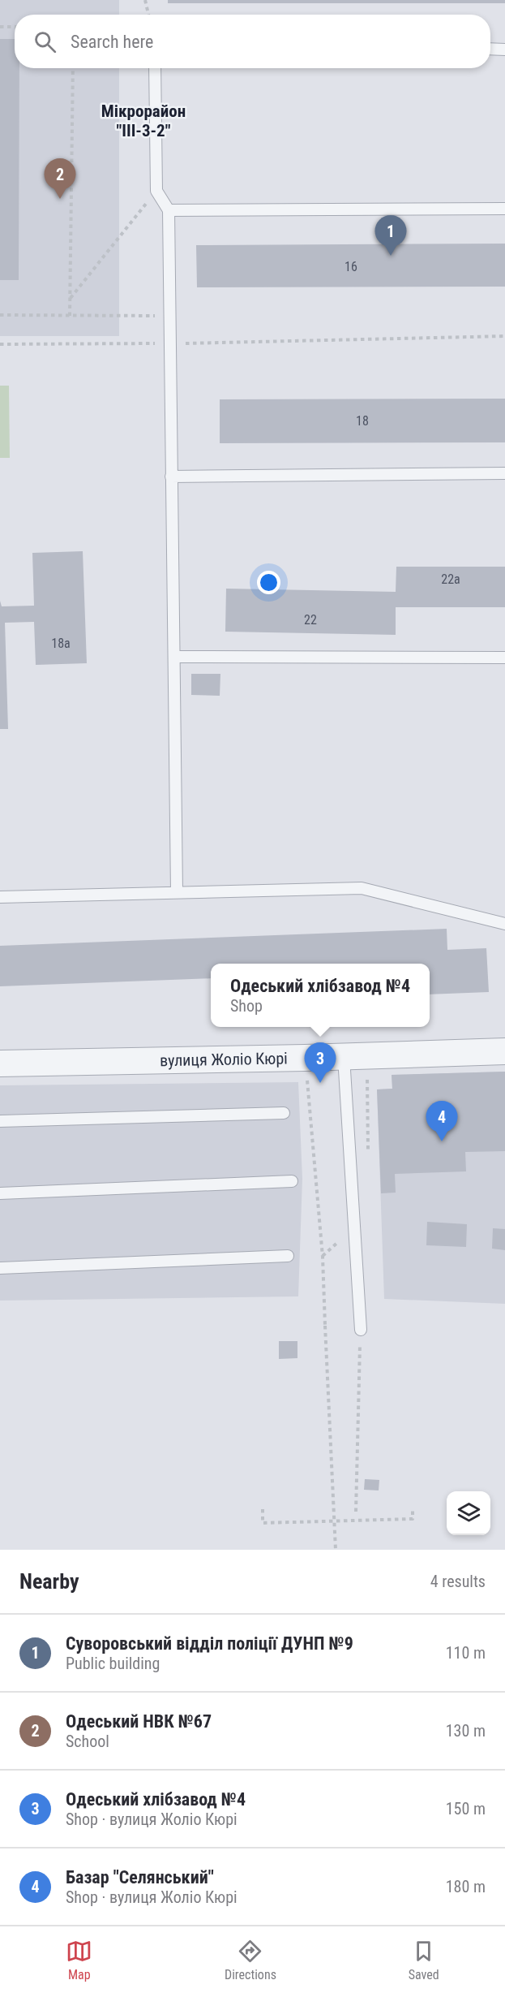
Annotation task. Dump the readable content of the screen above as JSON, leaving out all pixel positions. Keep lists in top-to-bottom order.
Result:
{
  "streets": {
    "street": ["вулиця Жоліо Кюрі"]
  },
  "districts": ["Мікрорайон \"ІІІ-3-2\""],
  "house_numbers": [
    "16",
    "18",
    "22а",
    "22",
    "18а"
  ],
  "page": {
    "search": "Search here",
    "pins": [
      "2",
      "1",
      "3",
      "4"
    ],
    "popup": ["Одеський хлібзавод №4", "Shop"],
    "heading": ["Nearby", "4 results"],
    "list": [
      {
        "mark": "1",
        "name": "Суворовський відділ поліції ДУНП №9",
        "note": "Public building",
        "value": "110 m"
      },
      {
        "mark": "2",
        "name": "Одеський НВК №67",
        "note": "School",
        "value": "130 m"
      },
      {
        "mark": "3",
        "name": "Одеський хлібзавод №4",
        "note": "Shop · вулиця Жоліо Кюрі",
        "value": "150 m"
      },
      {
        "mark": "4",
        "name": "Базар \"Селянський\"",
        "note": "Shop · вулиця Жоліо Кюрі",
        "value": "180 m"
      }
    ],
    "nav": ["Map", "Directions", "Saved"]
  }
}
